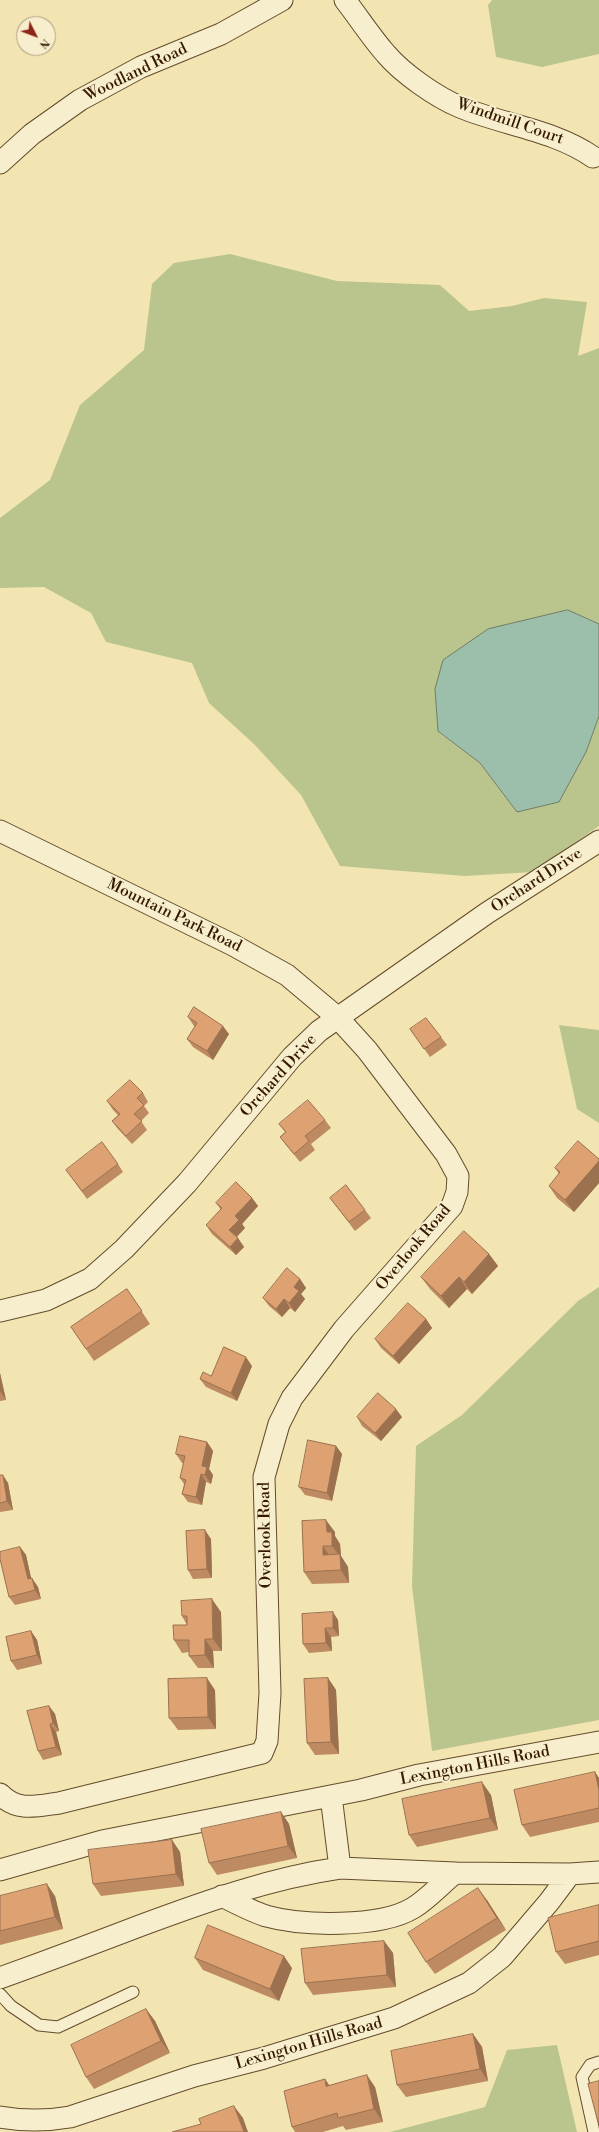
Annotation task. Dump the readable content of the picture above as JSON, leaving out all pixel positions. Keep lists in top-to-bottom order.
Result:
{
  "streets": {
    "street": [
      "Woodland Road",
      "Windmill Court",
      "Orchard Drive",
      "Mountain Park Road",
      "Overlook Road",
      "Lexington Hills Road"
    ]
  },
  "crossings": [
    ["Orchard Drive", "Mountain Park Road"],
    ["Orchard Drive", "Overlook Road"],
    ["Mountain Park Road", "Overlook Road"]
  ],
  "north": "bottom right"
}
